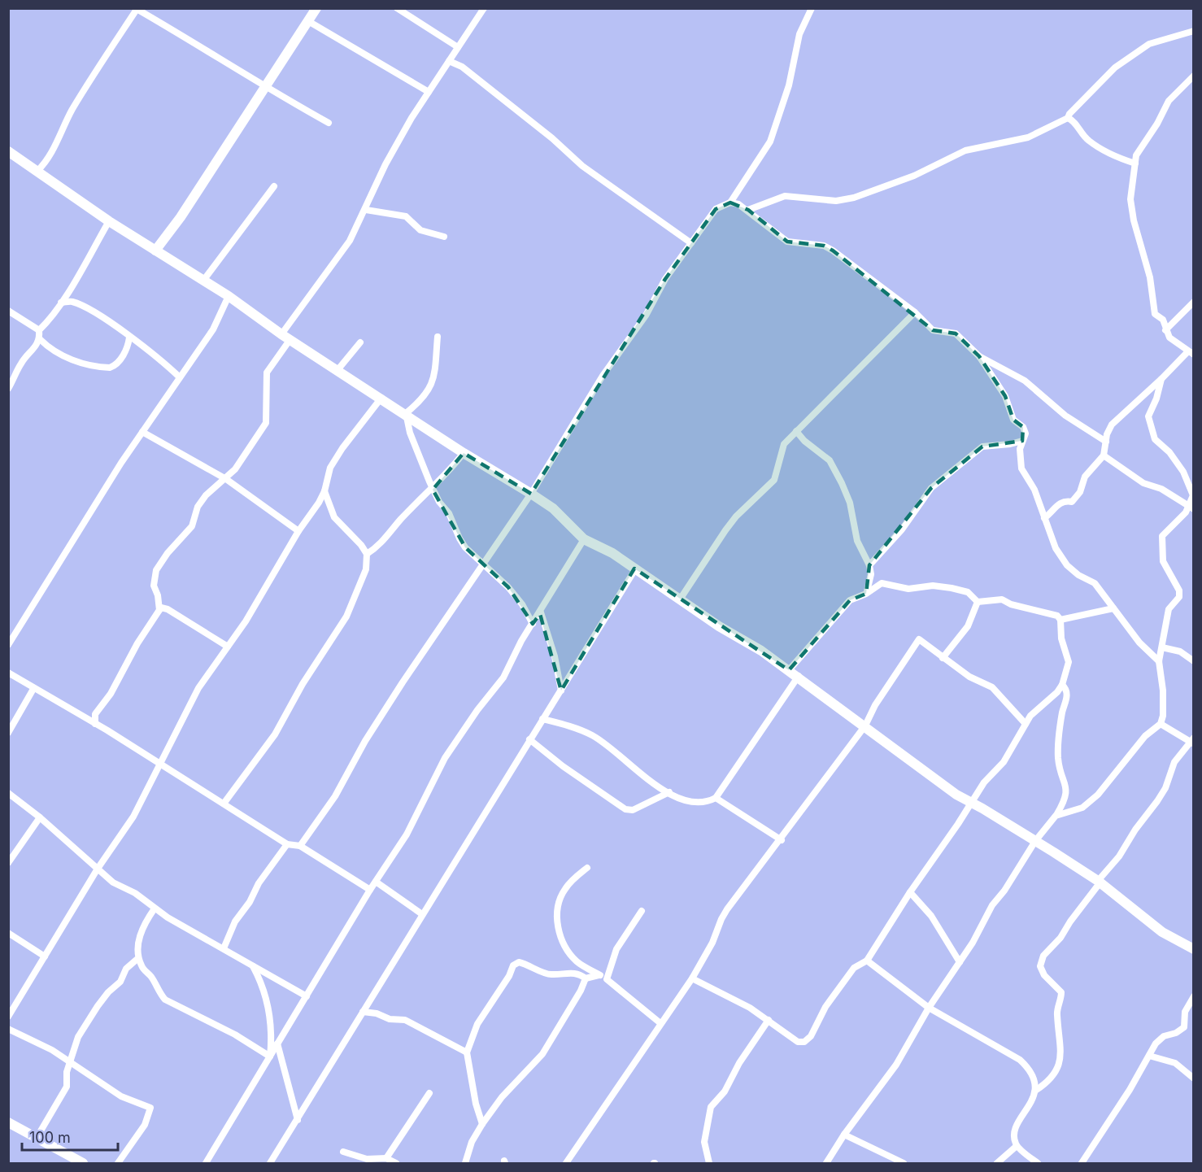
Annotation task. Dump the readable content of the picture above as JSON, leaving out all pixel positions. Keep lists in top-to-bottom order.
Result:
{
  "scale_bar": "100 m"
}
